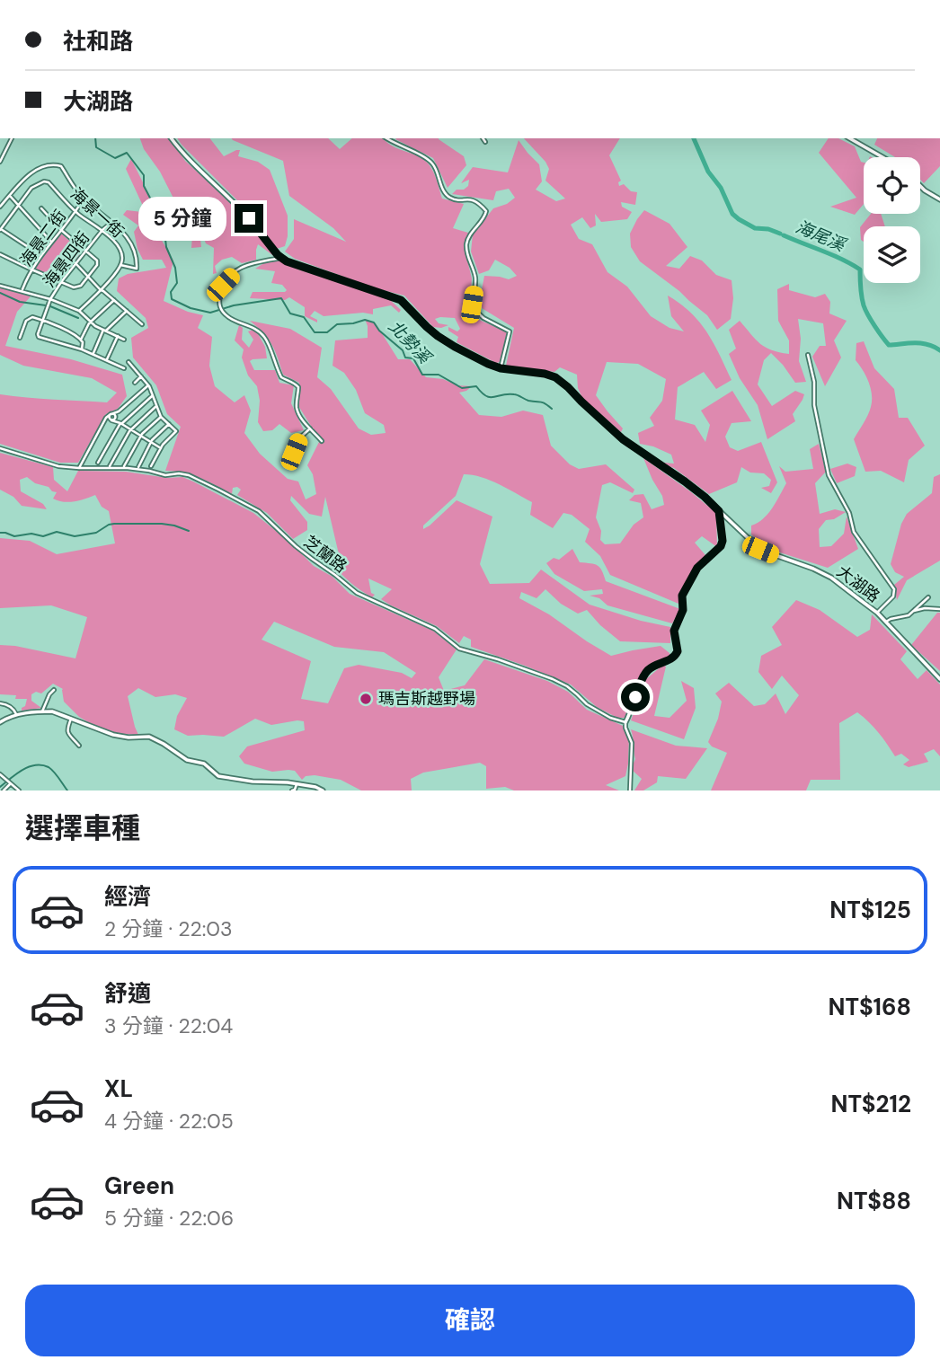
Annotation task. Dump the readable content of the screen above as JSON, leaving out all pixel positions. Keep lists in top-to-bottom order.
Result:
{
  "streets": {
    "street": [
      "海景一街",
      "海景二街",
      "海景四街",
      "芝蘭路",
      "大湖路"
    ]
  },
  "crossings": [
    ["海景一街", "海景二街"],
    ["海景一街", "海景四街"]
  ],
  "water": ["海尾溪", "北勢溪"],
  "places": ["瑪吉斯越野場"],
  "page": {
    "banner": ["社和路", "大湖路"],
    "bubble": "5 分鐘",
    "heading": "選擇車種",
    "list": [
      {
        "name": "經濟",
        "note": "2 分鐘 · 22:03",
        "value": "NT$125"
      },
      {
        "name": "舒適",
        "note": "3 分鐘 · 22:04",
        "value": "NT$168"
      },
      {
        "name": "XL",
        "note": "4 分鐘 · 22:05",
        "value": "NT$212"
      },
      {
        "name": "Green",
        "note": "5 分鐘 · 22:06",
        "value": "NT$88"
      }
    ],
    "buttons": "確認"
  }
}
